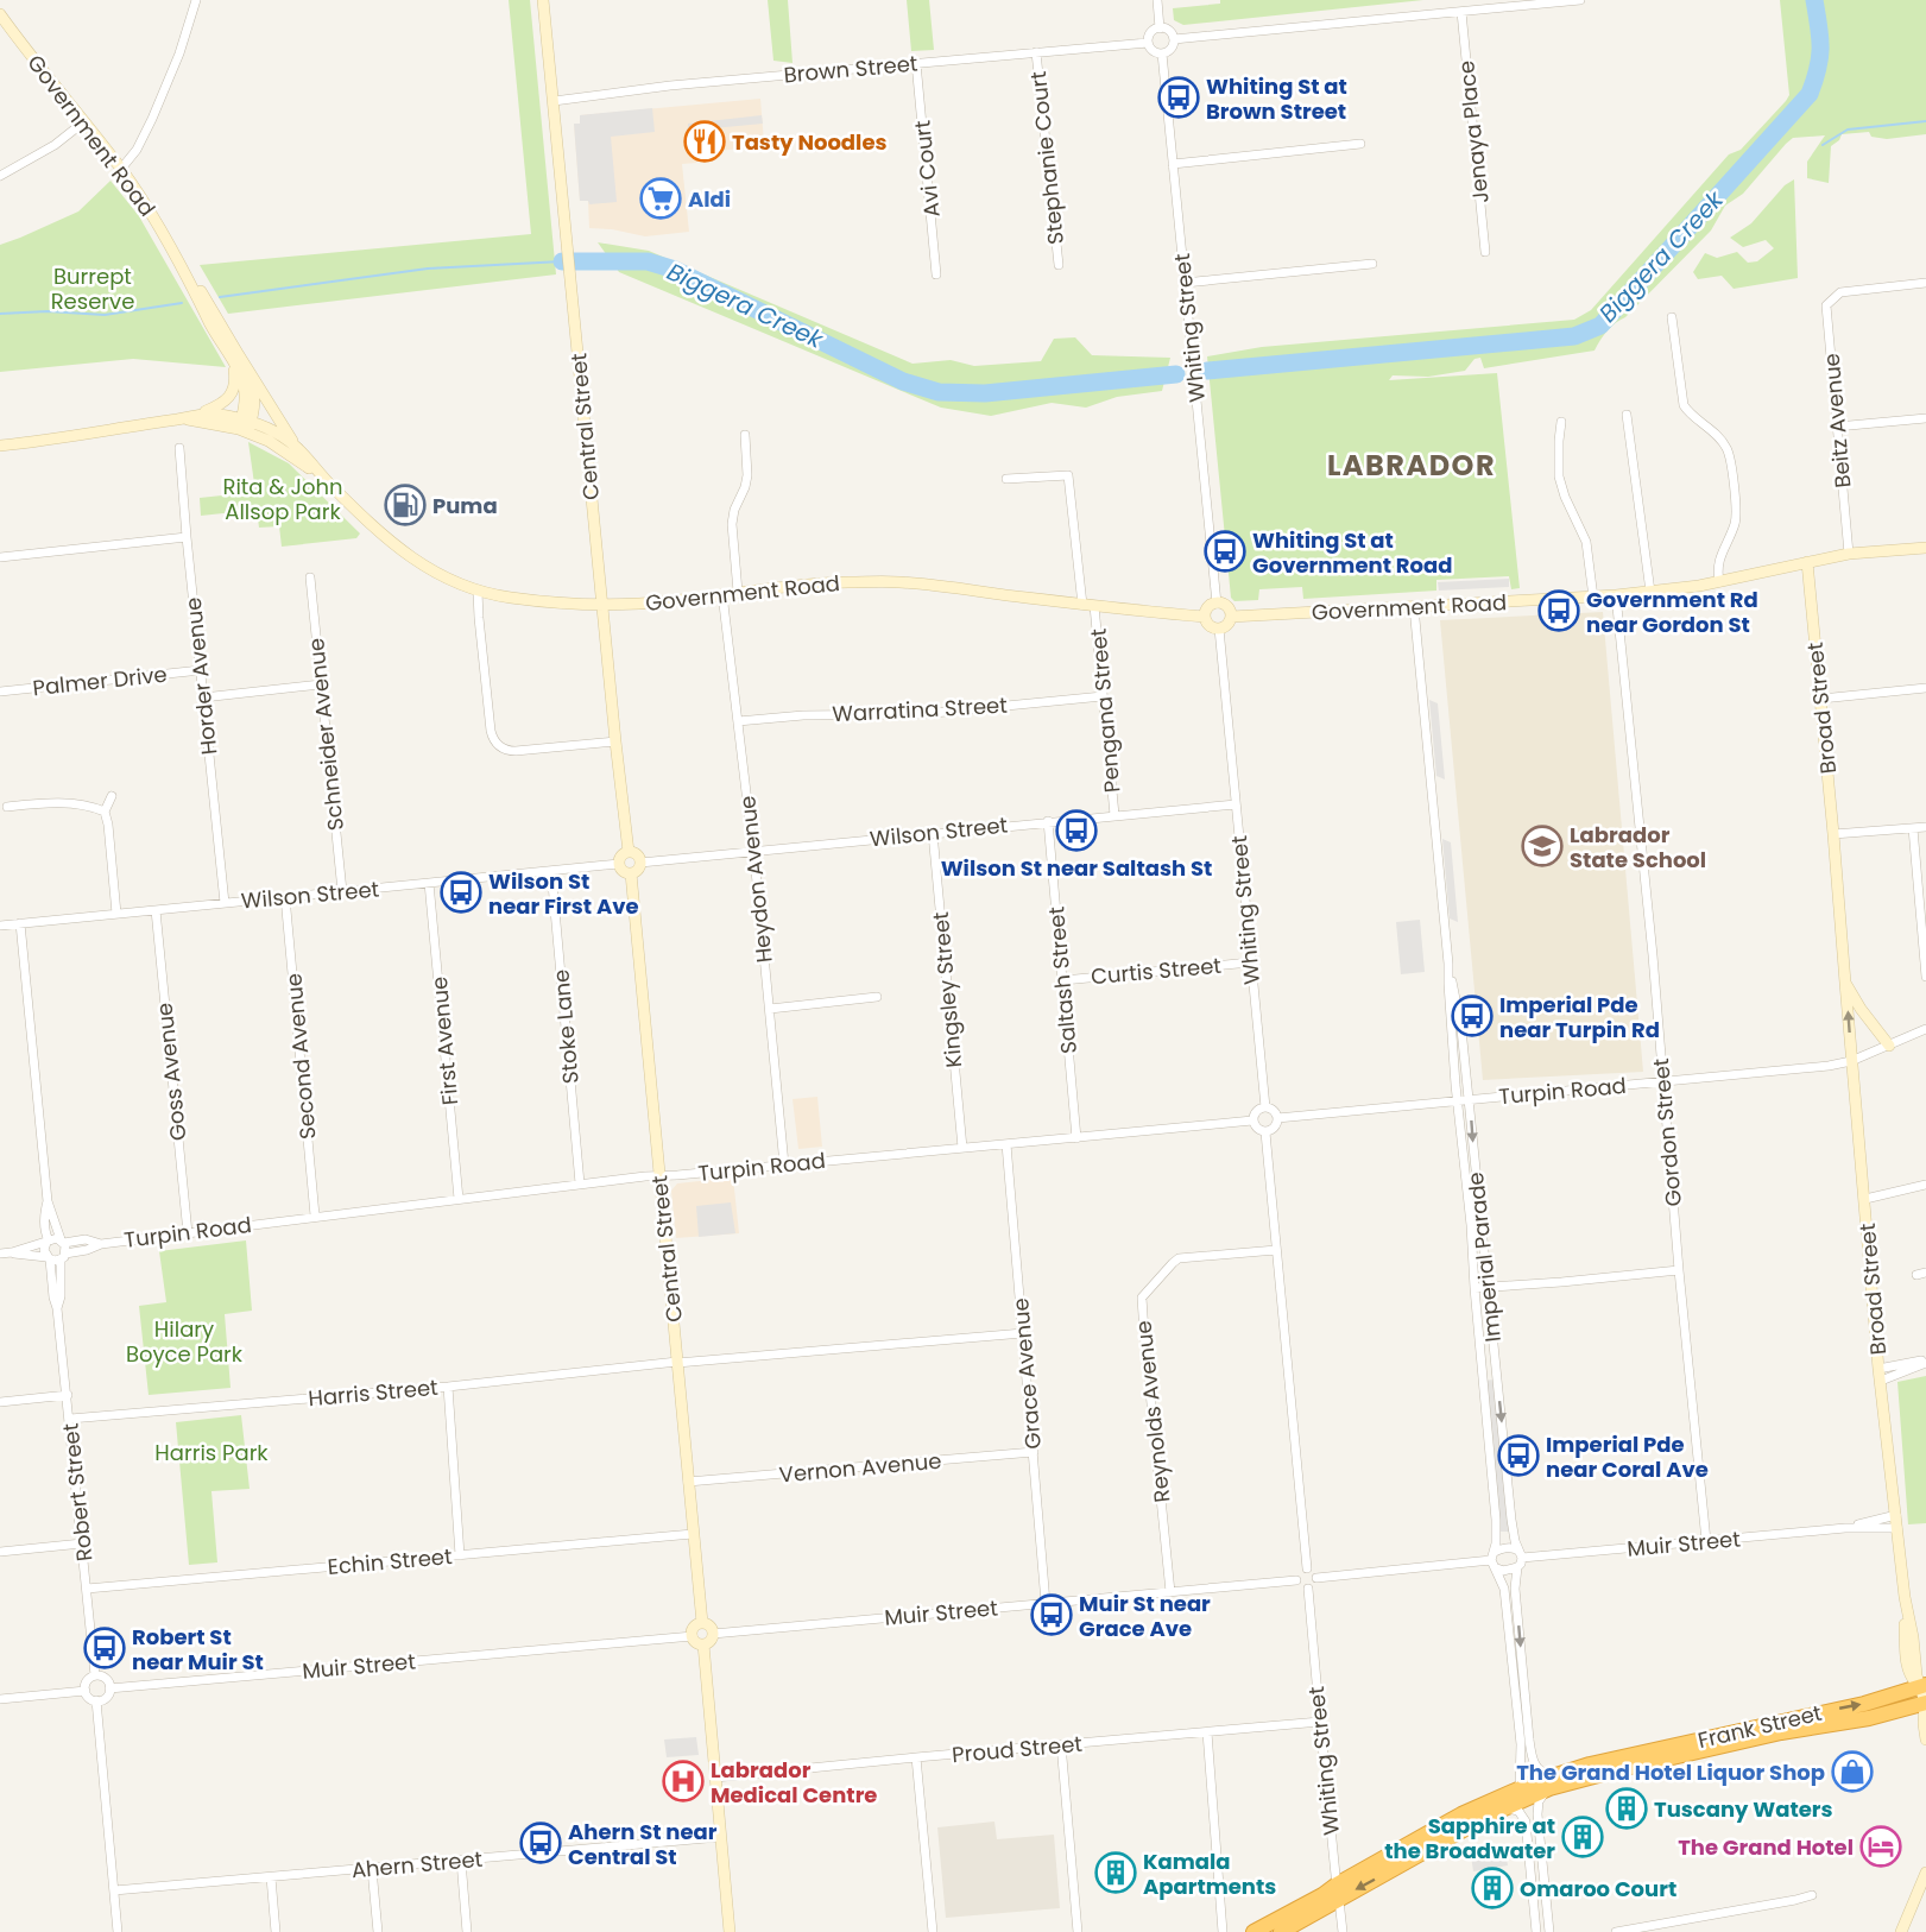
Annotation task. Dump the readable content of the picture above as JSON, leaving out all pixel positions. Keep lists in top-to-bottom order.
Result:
{
  "streets": {
    "highway": ["Frank Street"],
    "main road": ["Government Road", "Central Street", "Broad Street"],
    "street": [
      "Brown Street",
      "Jenaya Place",
      "Stephanie Court",
      "Avi Court",
      "Whiting Street",
      "Beitz Avenue",
      "Horder Avenue",
      "Palmer Drive",
      "Warratina Street",
      "Pengana Street",
      "Schneider Avenue",
      "Wilson Street",
      "Heydon Avenue",
      "Curtis Street",
      "Saltash Street",
      "Kingsley Street",
      "Stoke Lane",
      "First Avenue",
      "Second Avenue",
      "Goss Avenue",
      "Turpin Road",
      "Gordon Street",
      "Imperial Parade",
      "Grace Avenue",
      "Harris Street",
      "Reynolds Avenue",
      "Vernon Avenue",
      "Robert Street",
      "Muir Street",
      "Echin Street",
      "Proud Street",
      "Ahern Street"
    ]
  },
  "crossings": [
    ["Brown Street", "Stephanie Court"],
    ["Brown Street", "Avi Court"],
    ["Brown Street", "Whiting Street"],
    ["Brown Street", "Central Street"],
    ["Government Road", "Whiting Street"],
    ["Government Road", "Beitz Avenue"],
    ["Government Road", "Central Street"],
    ["Government Road", "Broad Street"],
    ["Government Road", "Pengana Street"],
    ["Government Road", "Heydon Avenue"],
    ["Government Road", "Gordon Street"],
    ["Government Road", "Imperial Parade"],
    ["Whiting Street", "Wilson Street"],
    ["Whiting Street", "Curtis Street"],
    ["Whiting Street", "Turpin Road"],
    ["Whiting Street", "Muir Street"],
    ["Whiting Street", "Frank Street"],
    ["Whiting Street", "Proud Street"],
    ["Central Street", "Wilson Street"],
    ["Central Street", "Turpin Road"],
    ["Central Street", "Harris Street"],
    ["Central Street", "Vernon Avenue"],
    ["Central Street", "Muir Street"],
    ["Central Street", "Echin Street"],
    ["Horder Avenue", "Palmer Drive"],
    ["Horder Avenue", "Wilson Street"],
    ["Broad Street", "Turpin Road"],
    ["Broad Street", "Muir Street"],
    ["Broad Street", "Frank Street"],
    ["Warratina Street", "Pengana Street"],
    ["Warratina Street", "Heydon Avenue"],
    ["Pengana Street", "Wilson Street"],
    ["Schneider Avenue", "Wilson Street"],
    ["Wilson Street", "Heydon Avenue"],
    ["Wilson Street", "Saltash Street"],
    ["Wilson Street", "Kingsley Street"],
    ["Wilson Street", "Stoke Lane"],
    ["Wilson Street", "First Avenue"],
    ["Wilson Street", "Second Avenue"],
    ["Wilson Street", "Goss Avenue"],
    ["Heydon Avenue", "Turpin Road"],
    ["Curtis Street", "Saltash Street"],
    ["Saltash Street", "Turpin Road"],
    ["Kingsley Street", "Turpin Road"],
    ["Stoke Lane", "Turpin Road"],
    ["First Avenue", "Turpin Road"],
    ["Second Avenue", "Turpin Road"],
    ["Goss Avenue", "Turpin Road"],
    ["Turpin Road", "Gordon Street"],
    ["Turpin Road", "Imperial Parade"],
    ["Turpin Road", "Grace Avenue"],
    ["Turpin Road", "Robert Street"],
    ["Gordon Street", "Muir Street"],
    ["Imperial Parade", "Muir Street"],
    ["Imperial Parade", "Frank Street"],
    ["Grace Avenue", "Harris Street"],
    ["Grace Avenue", "Vernon Avenue"],
    ["Grace Avenue", "Muir Street"],
    ["Harris Street", "Robert Street"],
    ["Reynolds Avenue", "Muir Street"],
    ["Robert Street", "Muir Street"],
    ["Robert Street", "Echin Street"]
  ],
  "districts": ["LABRADOR"],
  "water": ["Biggera Creek"],
  "parks": [
    "Burrept Reserve",
    "Rita & John Allsop Park",
    "Hilary Boyce Park",
    "Harris Park"
  ],
  "places": {
    "bus stop": [
      "Whiting St at Brown Street",
      "Whiting St at Government Road",
      "Government Rd near Gordon St",
      "Wilson St near Saltash St",
      "Wilson St near First Ave",
      "Imperial Pde near Turpin Rd",
      "Imperial Pde near Coral Ave",
      "Muir St near Grace Ave",
      "Robert St near Muir St",
      "Ahern St near Central St"
    ],
    "restaurant": ["Tasty Noodles"],
    "supermarket": ["Aldi"],
    "fuel station": ["Puma"],
    "school or university": ["Labrador State School"],
    "shop": ["The Grand Hotel Liquor Shop"],
    "hospital": ["Labrador Medical Centre"],
    "building": [
      "Tuscany Waters",
      "Sapphire at the Broadwater",
      "Kamala Apartments",
      "Omaroo Court"
    ],
    "hotel": ["The Grand Hotel"]
  }
}
